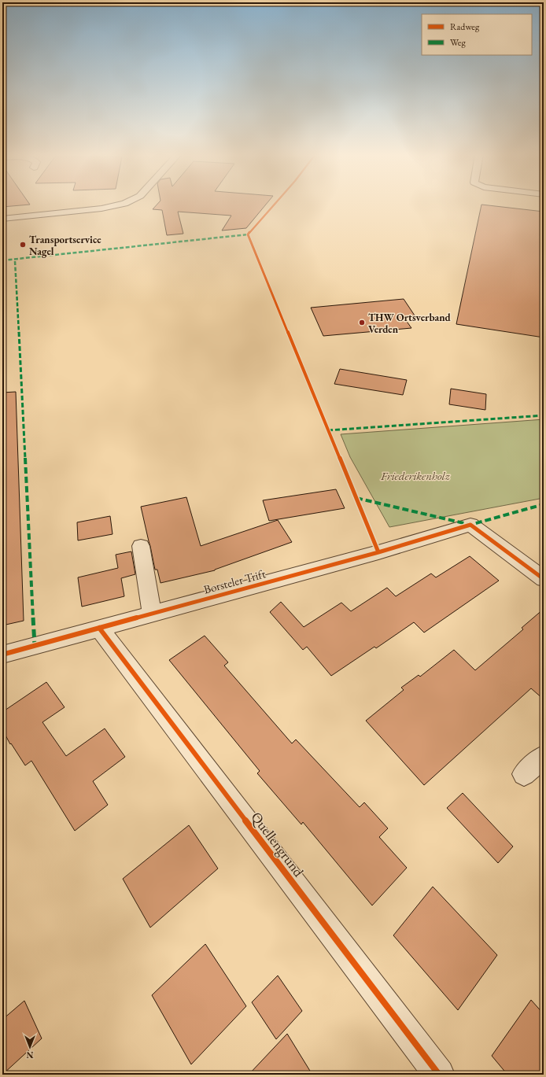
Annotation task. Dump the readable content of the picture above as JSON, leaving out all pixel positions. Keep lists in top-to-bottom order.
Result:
{
  "streets": {
    "street": ["Borsteler Trift", "Quellengrund"]
  },
  "crossings": [
    ["Borsteler Trift", "Quellengrund"]
  ],
  "parks": ["Friederikenholz"],
  "places": ["Transportservice Nagel", "THW Ortsverband Verden"],
  "legend": ["Radweg", "Weg"],
  "north": "bottom"
}
